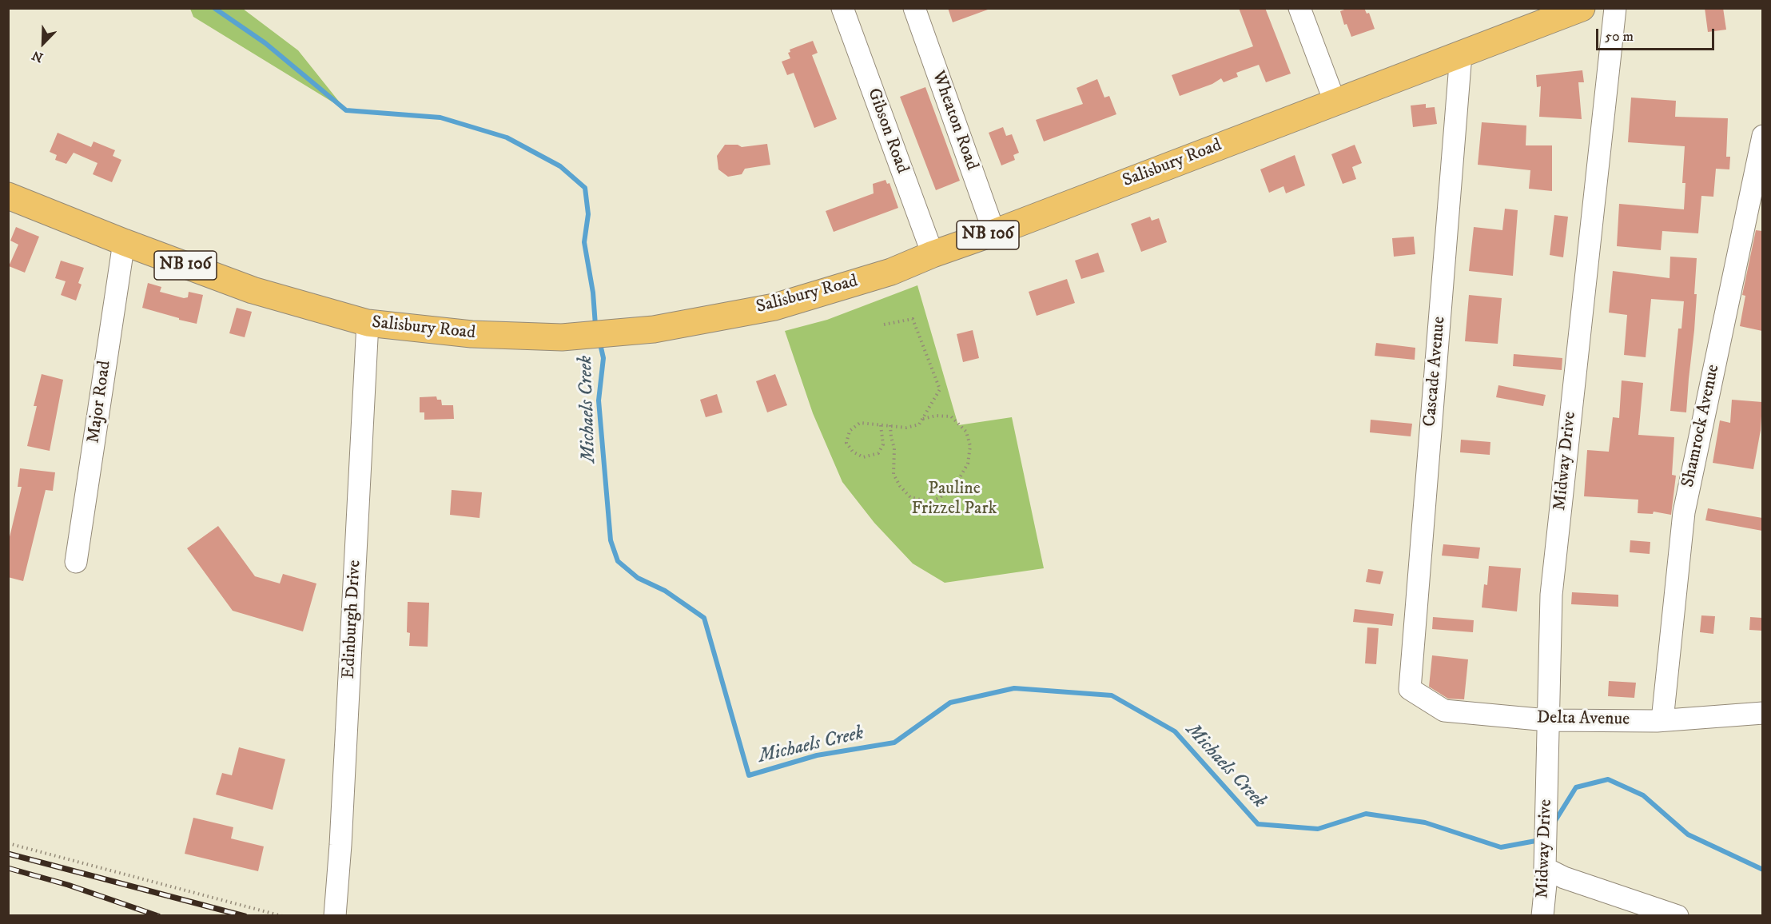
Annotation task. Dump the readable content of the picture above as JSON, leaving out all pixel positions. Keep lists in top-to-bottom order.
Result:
{
  "streets": {
    "main road": ["Salisbury Road", "NB 106"],
    "street": [
      "Wheaton Road",
      "Gibson Road",
      "Cascade Avenue",
      "Major Road",
      "Shamrock Avenue",
      "Midway Drive",
      "Edinburgh Drive",
      "Delta Avenue"
    ]
  },
  "crossings": [
    ["Wheaton Road", "Salisbury Road"],
    ["Gibson Road", "Salisbury Road"],
    ["Salisbury Road", "Cascade Avenue"],
    ["Salisbury Road", "Major Road"],
    ["Salisbury Road", "Edinburgh Drive"],
    ["Cascade Avenue", "Delta Avenue"],
    ["Shamrock Avenue", "Delta Avenue"],
    ["Midway Drive", "Delta Avenue"]
  ],
  "water": ["Michaels Creek"],
  "parks": ["Pauline Frizzel Park"],
  "scale_bar": "50 m",
  "north": "bottom left"
}
